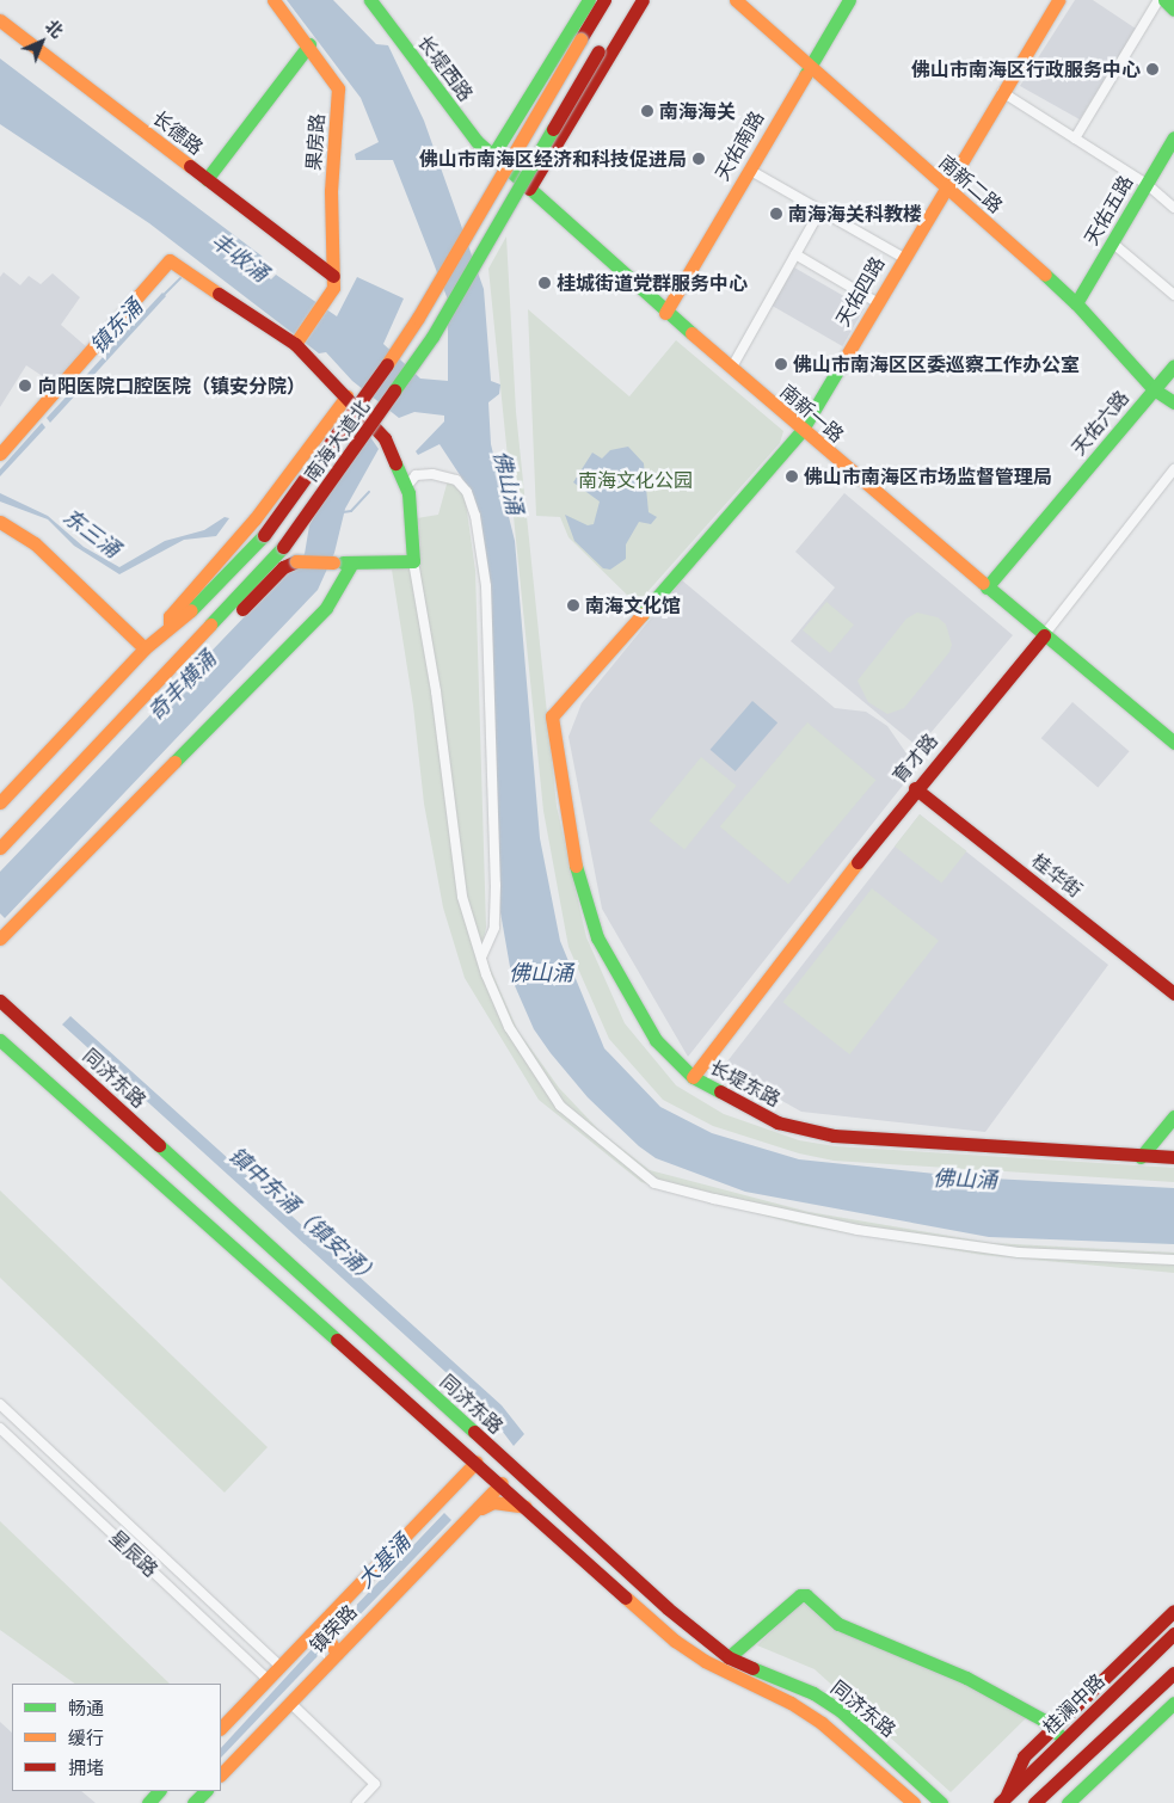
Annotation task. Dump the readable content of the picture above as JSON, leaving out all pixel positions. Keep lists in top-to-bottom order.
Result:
{
  "streets": {
    "main road": [
      "长堤西路",
      "长德路",
      "果房路",
      "天佑南路",
      "南新二路",
      "天佑五路",
      "天佑四路",
      "南新一路",
      "天佑六路",
      "南海大道北",
      "育才路",
      "桂华街",
      "同济东路",
      "长堤东路",
      "镇荣路",
      "桂澜中路"
    ],
    "street": ["星辰路"]
  },
  "crossings": [
    ["长堤西路", "南新一路"],
    ["长德路", "果房路"],
    ["天佑南路", "南新二路"],
    ["天佑南路", "南新一路"],
    ["南新二路", "天佑五路"],
    ["南新二路", "天佑四路"],
    ["南新二路", "天佑六路"],
    ["天佑四路", "南新一路"],
    ["天佑四路", "长堤东路"],
    ["南新一路", "天佑六路"],
    ["南新一路", "育才路"],
    ["育才路", "桂华街"],
    ["育才路", "长堤东路"],
    ["同济东路", "镇荣路"],
    ["星辰路", "镇荣路"]
  ],
  "water": [
    "丰收涌",
    "镇东涌",
    "佛山涌",
    "东三涌",
    "奇丰横涌",
    "镇中东涌（镇安涌）",
    "大基涌"
  ],
  "parks": ["南海文化公园"],
  "places": [
    "佛山市南海区行政服务中心",
    "南海海关",
    "佛山市南海区经济和科技促进局",
    "南海海关科教楼",
    "桂城街道党群服务中心",
    "佛山市南海区区委巡察工作办公室",
    "向阳医院口腔医院（镇安分院）",
    "佛山市南海区市场监督管理局",
    "南海文化馆"
  ],
  "legend": ["畅通", "缓行", "拥堵"],
  "north": "top right"
}
